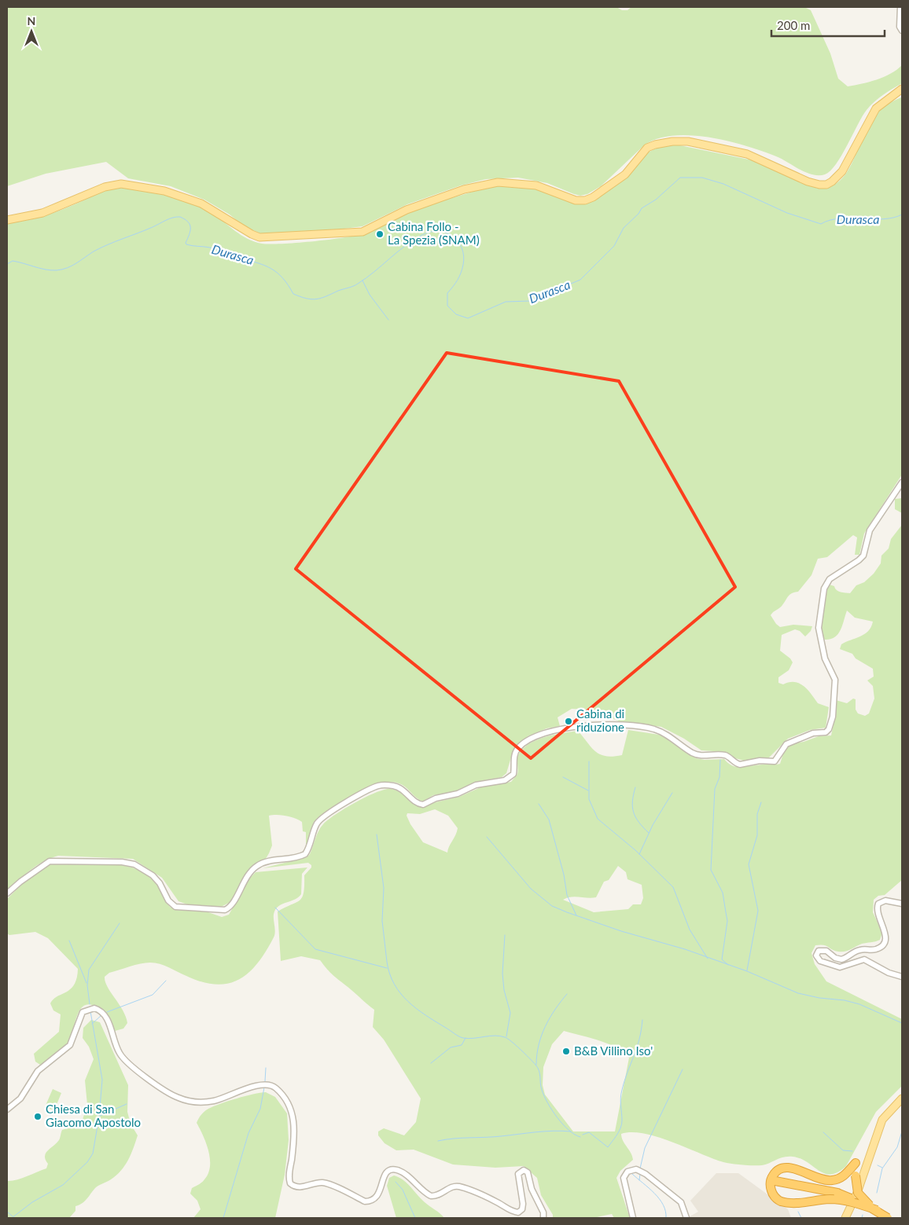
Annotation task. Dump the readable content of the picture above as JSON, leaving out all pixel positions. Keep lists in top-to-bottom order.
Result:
{
  "water": ["Durasca"],
  "places": [
    "Cabina Follo - La Spezia (SNAM)",
    "Cabina di riduzione",
    "B&B Villino Iso'",
    "Chiesa di San Giacomo Apostolo"
  ],
  "scale_bar": "200 m",
  "north": "top"
}
